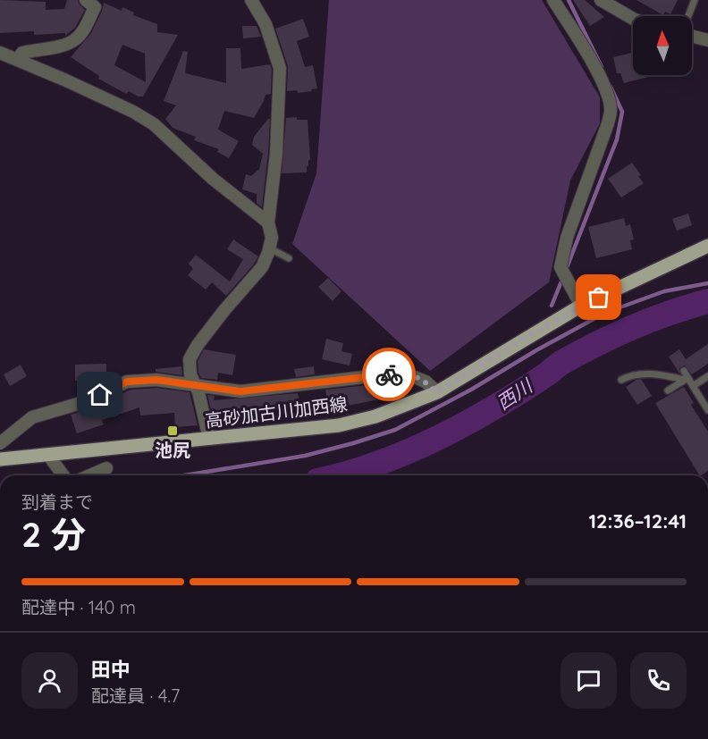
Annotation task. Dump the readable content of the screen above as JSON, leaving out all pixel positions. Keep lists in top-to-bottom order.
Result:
{
  "streets": {
    "main road": ["高砂加古川加西線"]
  },
  "water": ["西川"],
  "places": {
    "transit": ["池尻"]
  },
  "north": "top",
  "page": {
    "heading": ["2 分", "到着まで", "12:36–12:41"],
    "panel": ["田中", "配達員 · 4.7"],
    "bar": "配達中 · 140 m"
  }
}
